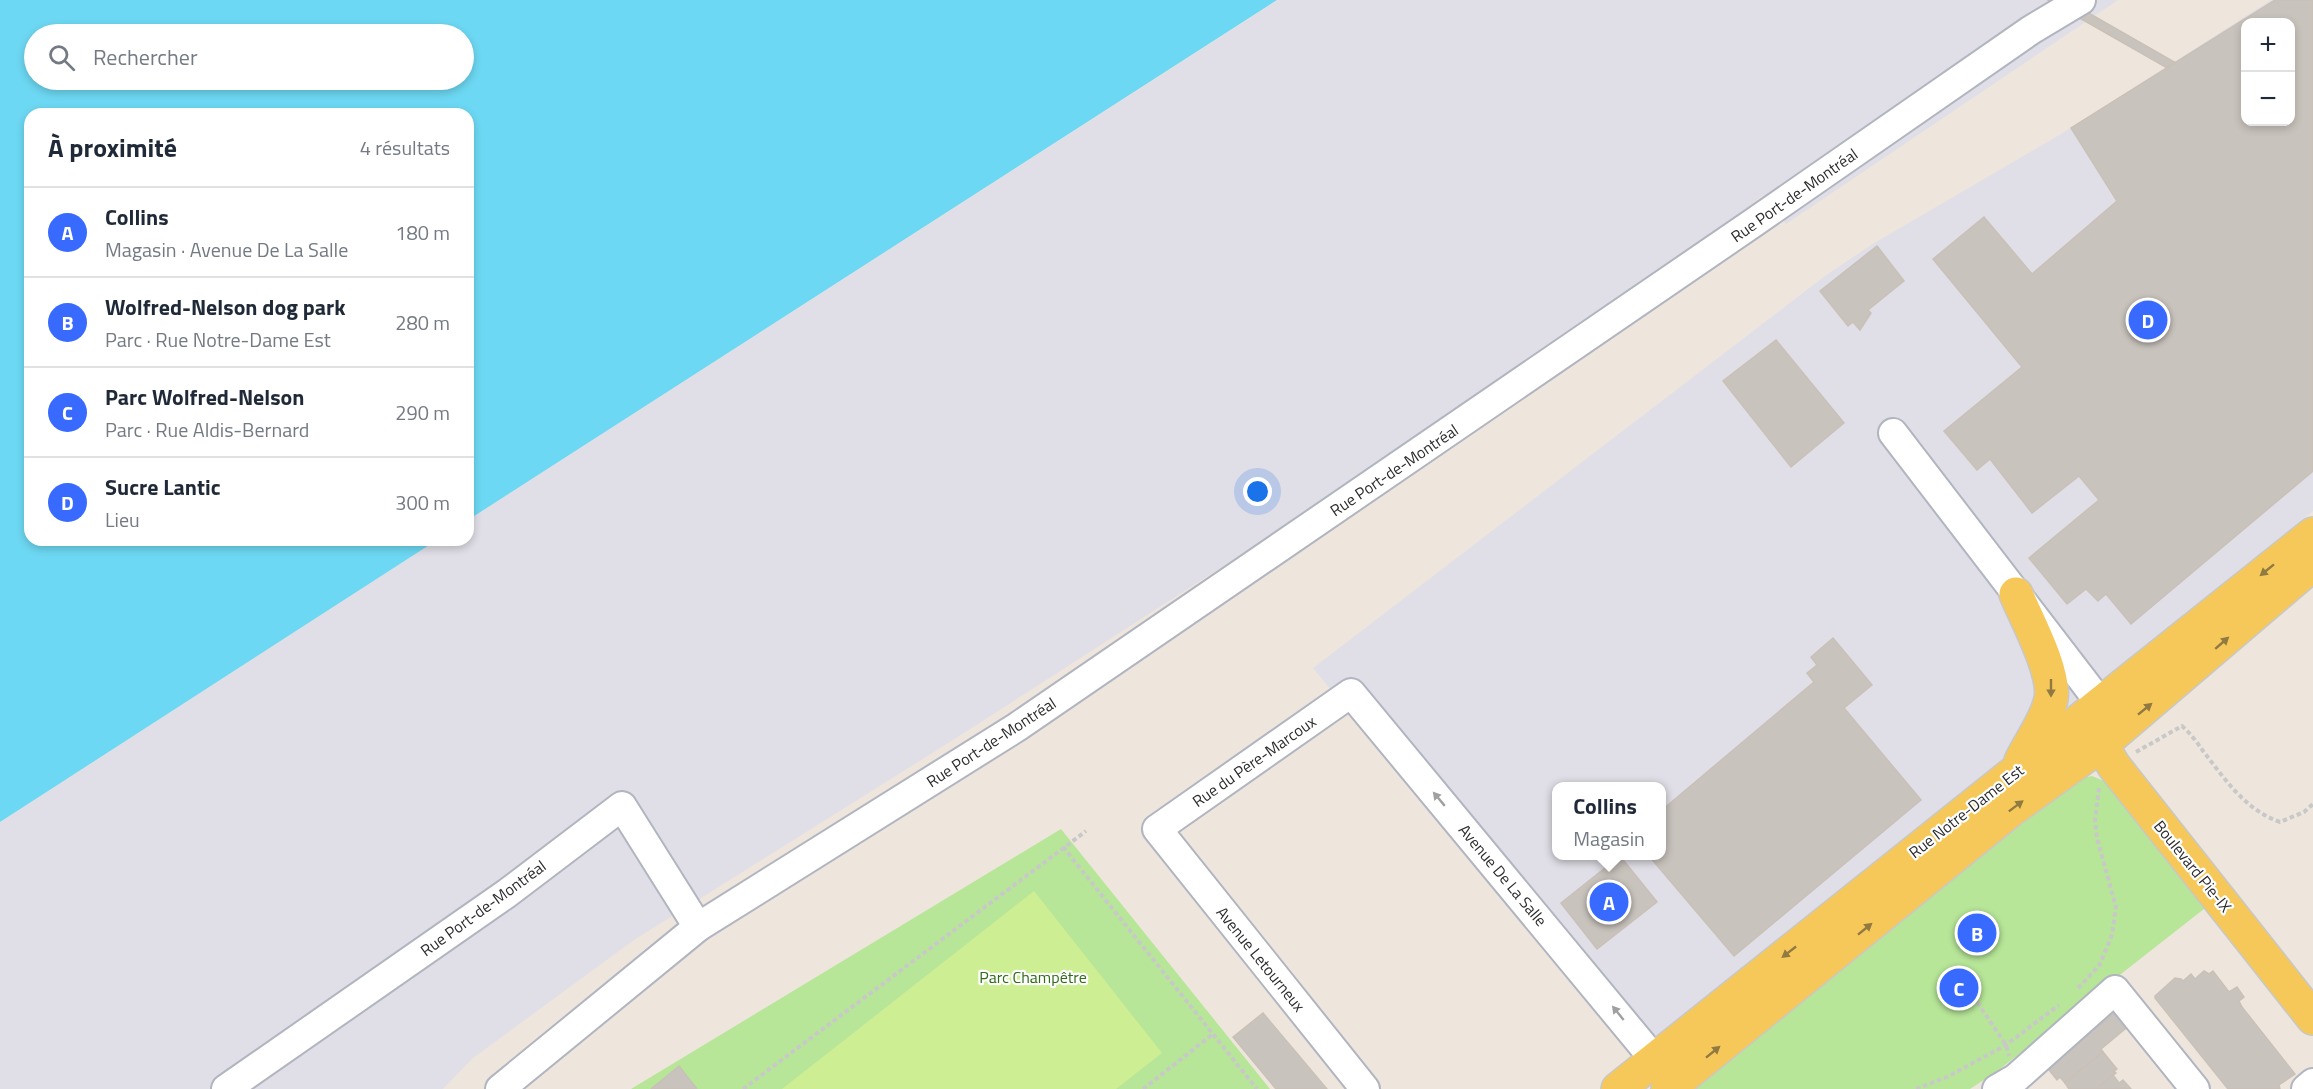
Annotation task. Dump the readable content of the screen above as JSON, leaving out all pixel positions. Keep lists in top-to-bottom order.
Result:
{
  "streets": {
    "main road": ["Rue Notre-Dame Est", "Boulevard Pie-IX"],
    "street": [
      "Rue Port-de-Montréal",
      "Rue du Père-Marcoux",
      "Avenue De La Salle",
      "Avenue Letourneux"
    ]
  },
  "crossings": [
    ["Rue du Père-Marcoux", "Avenue De La Salle"],
    ["Rue du Père-Marcoux", "Avenue Letourneux"],
    ["Rue Notre-Dame Est", "Boulevard Pie-IX"],
    ["Rue Notre-Dame Est", "Avenue De La Salle"]
  ],
  "one_way": ["Avenue De La Salle"],
  "parks": ["Parc Champêtre"],
  "page": {
    "map_buttons": ["+", "−"],
    "search": "Rechercher",
    "heading": ["À proximité", "4 résultats"],
    "list": [
      {
        "mark": "A",
        "name": "Collins",
        "note": "Magasin · Avenue De La Salle",
        "value": "180 m"
      },
      {
        "mark": "B",
        "name": "Wolfred-Nelson dog park",
        "note": "Parc · Rue Notre-Dame Est",
        "value": "280 m"
      },
      {
        "mark": "C",
        "name": "Parc Wolfred-Nelson",
        "note": "Parc · Rue Aldis-Bernard",
        "value": "290 m"
      },
      {
        "mark": "D",
        "name": "Sucre Lantic",
        "note": "Lieu",
        "value": "300 m"
      }
    ],
    "pins": [
      "D",
      "A",
      "B",
      "C"
    ],
    "popup": ["Collins", "Magasin"]
  }
}
